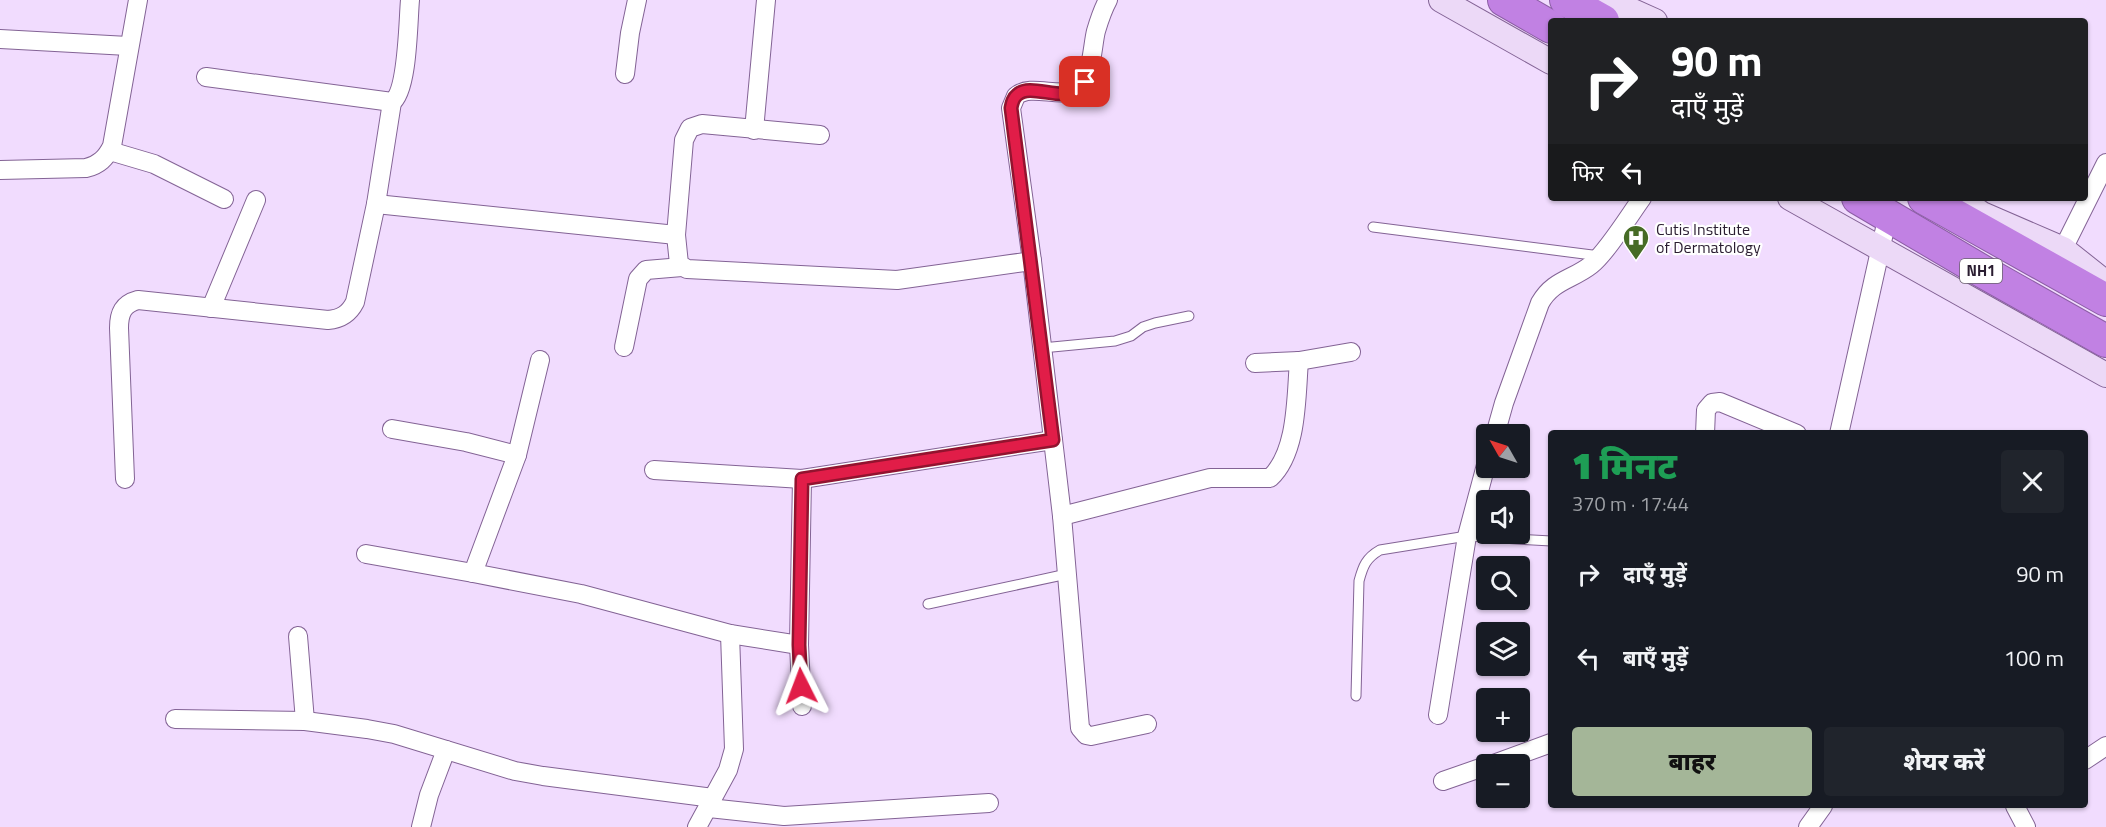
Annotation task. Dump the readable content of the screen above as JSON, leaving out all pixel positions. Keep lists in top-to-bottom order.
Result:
{
  "streets": {
    "highway": ["NH1"]
  },
  "places": {
    "hospital": ["Cutis Institute of Dermatology"]
  },
  "north": "top left",
  "page": {
    "turn": ["90 m", "दाएँ मुड़ें"],
    "then": "फिर",
    "map_buttons": ["+", "−"],
    "heading": ["1 मिनट", "370 m · 17:44"],
    "list": [
      {
        "name": "दाएँ मुड़ें",
        "value": "90 m"
      },
      {
        "name": "बाएँ मुड़ें",
        "value": "100 m"
      }
    ],
    "buttons": ["बाहर", "शेयर करें"]
  }
}
